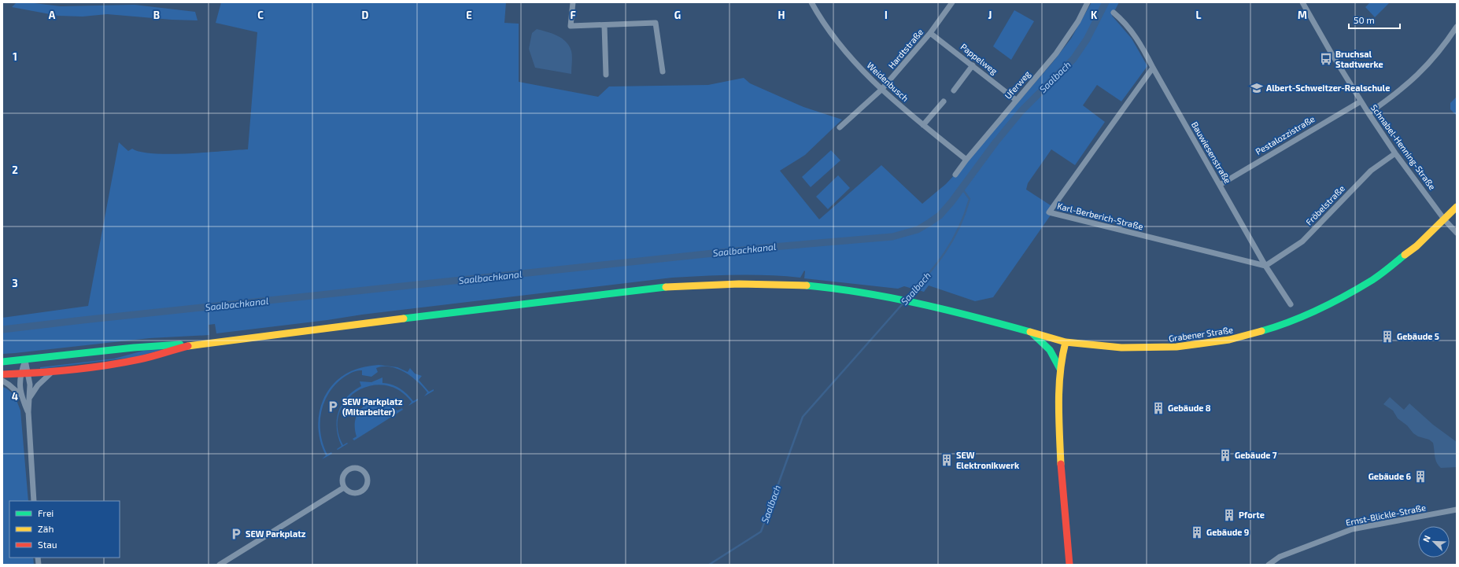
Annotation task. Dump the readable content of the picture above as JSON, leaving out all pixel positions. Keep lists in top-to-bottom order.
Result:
{
  "streets": {
    "main road": ["Grabener Straße"],
    "street": [
      "Hardtstraße",
      "Pappelweg",
      "Weidenbusch",
      "Uferweg",
      "Pestalozzistraße",
      "Schnabel-Henning-Straße",
      "Bauwiesenstraße",
      "Fröbelstraße",
      "Karl-Berberich-Straße",
      "Ernst-Blickle-Straße"
    ]
  },
  "crossings": [
    ["Hardtstraße", "Pappelweg"],
    ["Hardtstraße", "Weidenbusch"],
    ["Pappelweg", "Uferweg"],
    ["Weidenbusch", "Uferweg"],
    ["Pestalozzistraße", "Schnabel-Henning-Straße"],
    ["Pestalozzistraße", "Bauwiesenstraße"],
    ["Schnabel-Henning-Straße", "Fröbelstraße"],
    ["Schnabel-Henning-Straße", "Grabener Straße"],
    ["Bauwiesenstraße", "Fröbelstraße"],
    ["Bauwiesenstraße", "Karl-Berberich-Straße"],
    ["Fröbelstraße", "Karl-Berberich-Straße"]
  ],
  "water": ["Saalbach", "Saalbachkanal"],
  "places": {
    "bus stop": ["Bruchsal Stadtwerke"],
    "school or university": ["Albert-Schweitzer-Realschule"],
    "building": [
      "Gebäude 5",
      "Gebäude 8",
      "Gebäude 7",
      "SEW Elektronikwerk",
      "Gebäude 6",
      "Pforte",
      "Gebäude 9"
    ],
    "parking": ["SEW Parkplatz (Mitarbeiter)", "SEW Parkplatz"]
  },
  "legend": ["Frei", "Zäh", "Stau"],
  "scale_bar": "50 m",
  "north": "top left",
  "grid": {
    "columns": [
      "A",
      "B",
      "C",
      "D",
      "E",
      "F",
      "G",
      "H",
      "I",
      "J",
      "K",
      "L",
      "M"
    ],
    "rows": [
      "1",
      "2",
      "3",
      "4"
    ]
  }
}
